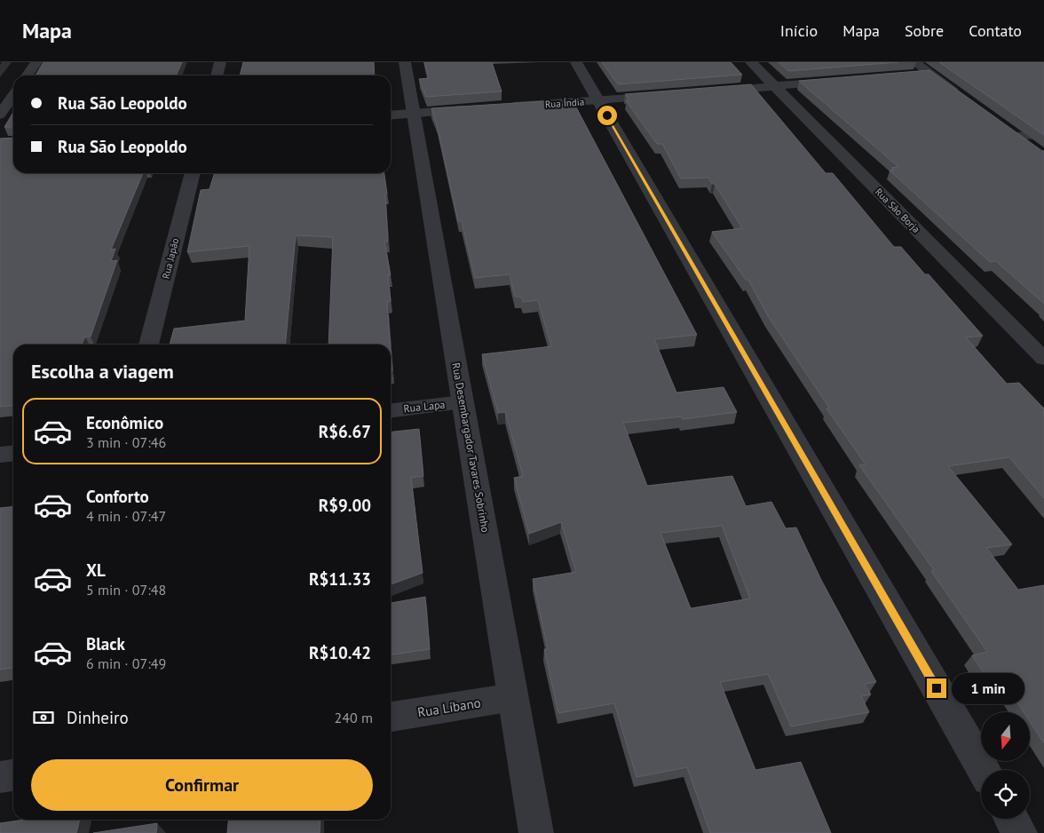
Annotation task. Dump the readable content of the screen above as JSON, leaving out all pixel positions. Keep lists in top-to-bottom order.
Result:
{
  "streets": {
    "street": [
      "Rua Índia",
      "Rua São Borja",
      "Rua Japão",
      "Rua Lapa",
      "Rua Desembargador Tavares Sobrinho",
      "Rua Líbano"
    ]
  },
  "crossings": [
    ["Rua Lapa", "Rua Desembargador Tavares Sobrinho"],
    ["Rua Desembargador Tavares Sobrinho", "Rua Líbano"]
  ],
  "north": "bottom",
  "page": {
    "header": "Mapa",
    "nav": [
      "Início",
      "Mapa",
      "Sobre",
      "Contato"
    ],
    "banner": ["Rua São Leopoldo", "Rua São Leopoldo"],
    "heading": "Escolha a viagem",
    "list": [
      {
        "name": "Econômico",
        "note": "3 min · 07:46",
        "value": "R$6.67"
      },
      {
        "name": "Conforto",
        "note": "4 min · 07:47",
        "value": "R$9.00"
      },
      {
        "name": "XL",
        "note": "5 min · 07:48",
        "value": "R$11.33"
      },
      {
        "name": "Black",
        "note": "6 min · 07:49",
        "value": "R$10.42"
      }
    ],
    "bubble": "1 min",
    "pay": ["Dinheiro", "240 m"],
    "buttons": "Confirmar"
  }
}
